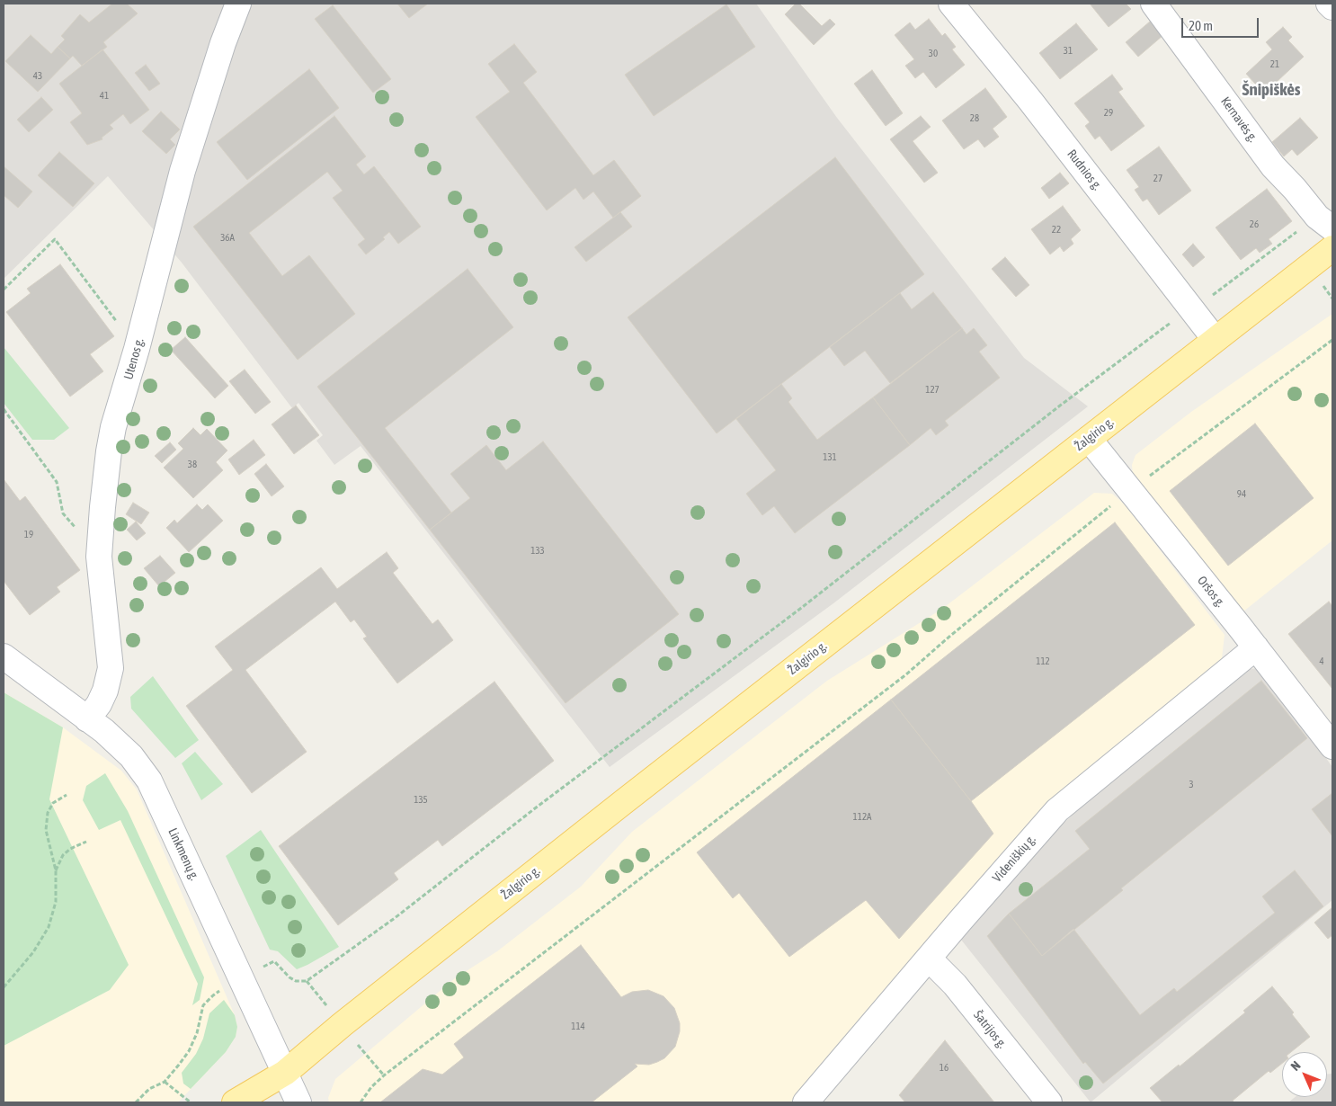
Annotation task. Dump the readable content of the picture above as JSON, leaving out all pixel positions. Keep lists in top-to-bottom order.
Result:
{
  "streets": {
    "main road": ["Žalgirio g."],
    "street": [
      "Kernavės g.",
      "Rudnios g.",
      "Utenos g.",
      "Oršos g.",
      "Linkmenų g.",
      "Videniškių g.",
      "Šatrijos g."
    ]
  },
  "crossings": [
    ["Rudnios g.", "Žalgirio g."],
    ["Utenos g.", "Linkmenų g."],
    ["Žalgirio g.", "Oršos g."],
    ["Žalgirio g.", "Linkmenų g."],
    ["Oršos g.", "Videniškių g."],
    ["Videniškių g.", "Šatrijos g."]
  ],
  "districts": ["Šnipiškės"],
  "house_numbers": [
    "31",
    "30",
    "21",
    "43",
    "41",
    "29",
    "28",
    "27",
    "26",
    "22",
    "36A",
    "127",
    "131",
    "38",
    "94",
    "19",
    "133",
    "112",
    "4",
    "3",
    "135",
    "112A",
    "114",
    "16"
  ],
  "scale_bar": "20 m",
  "north": "top left"
}
